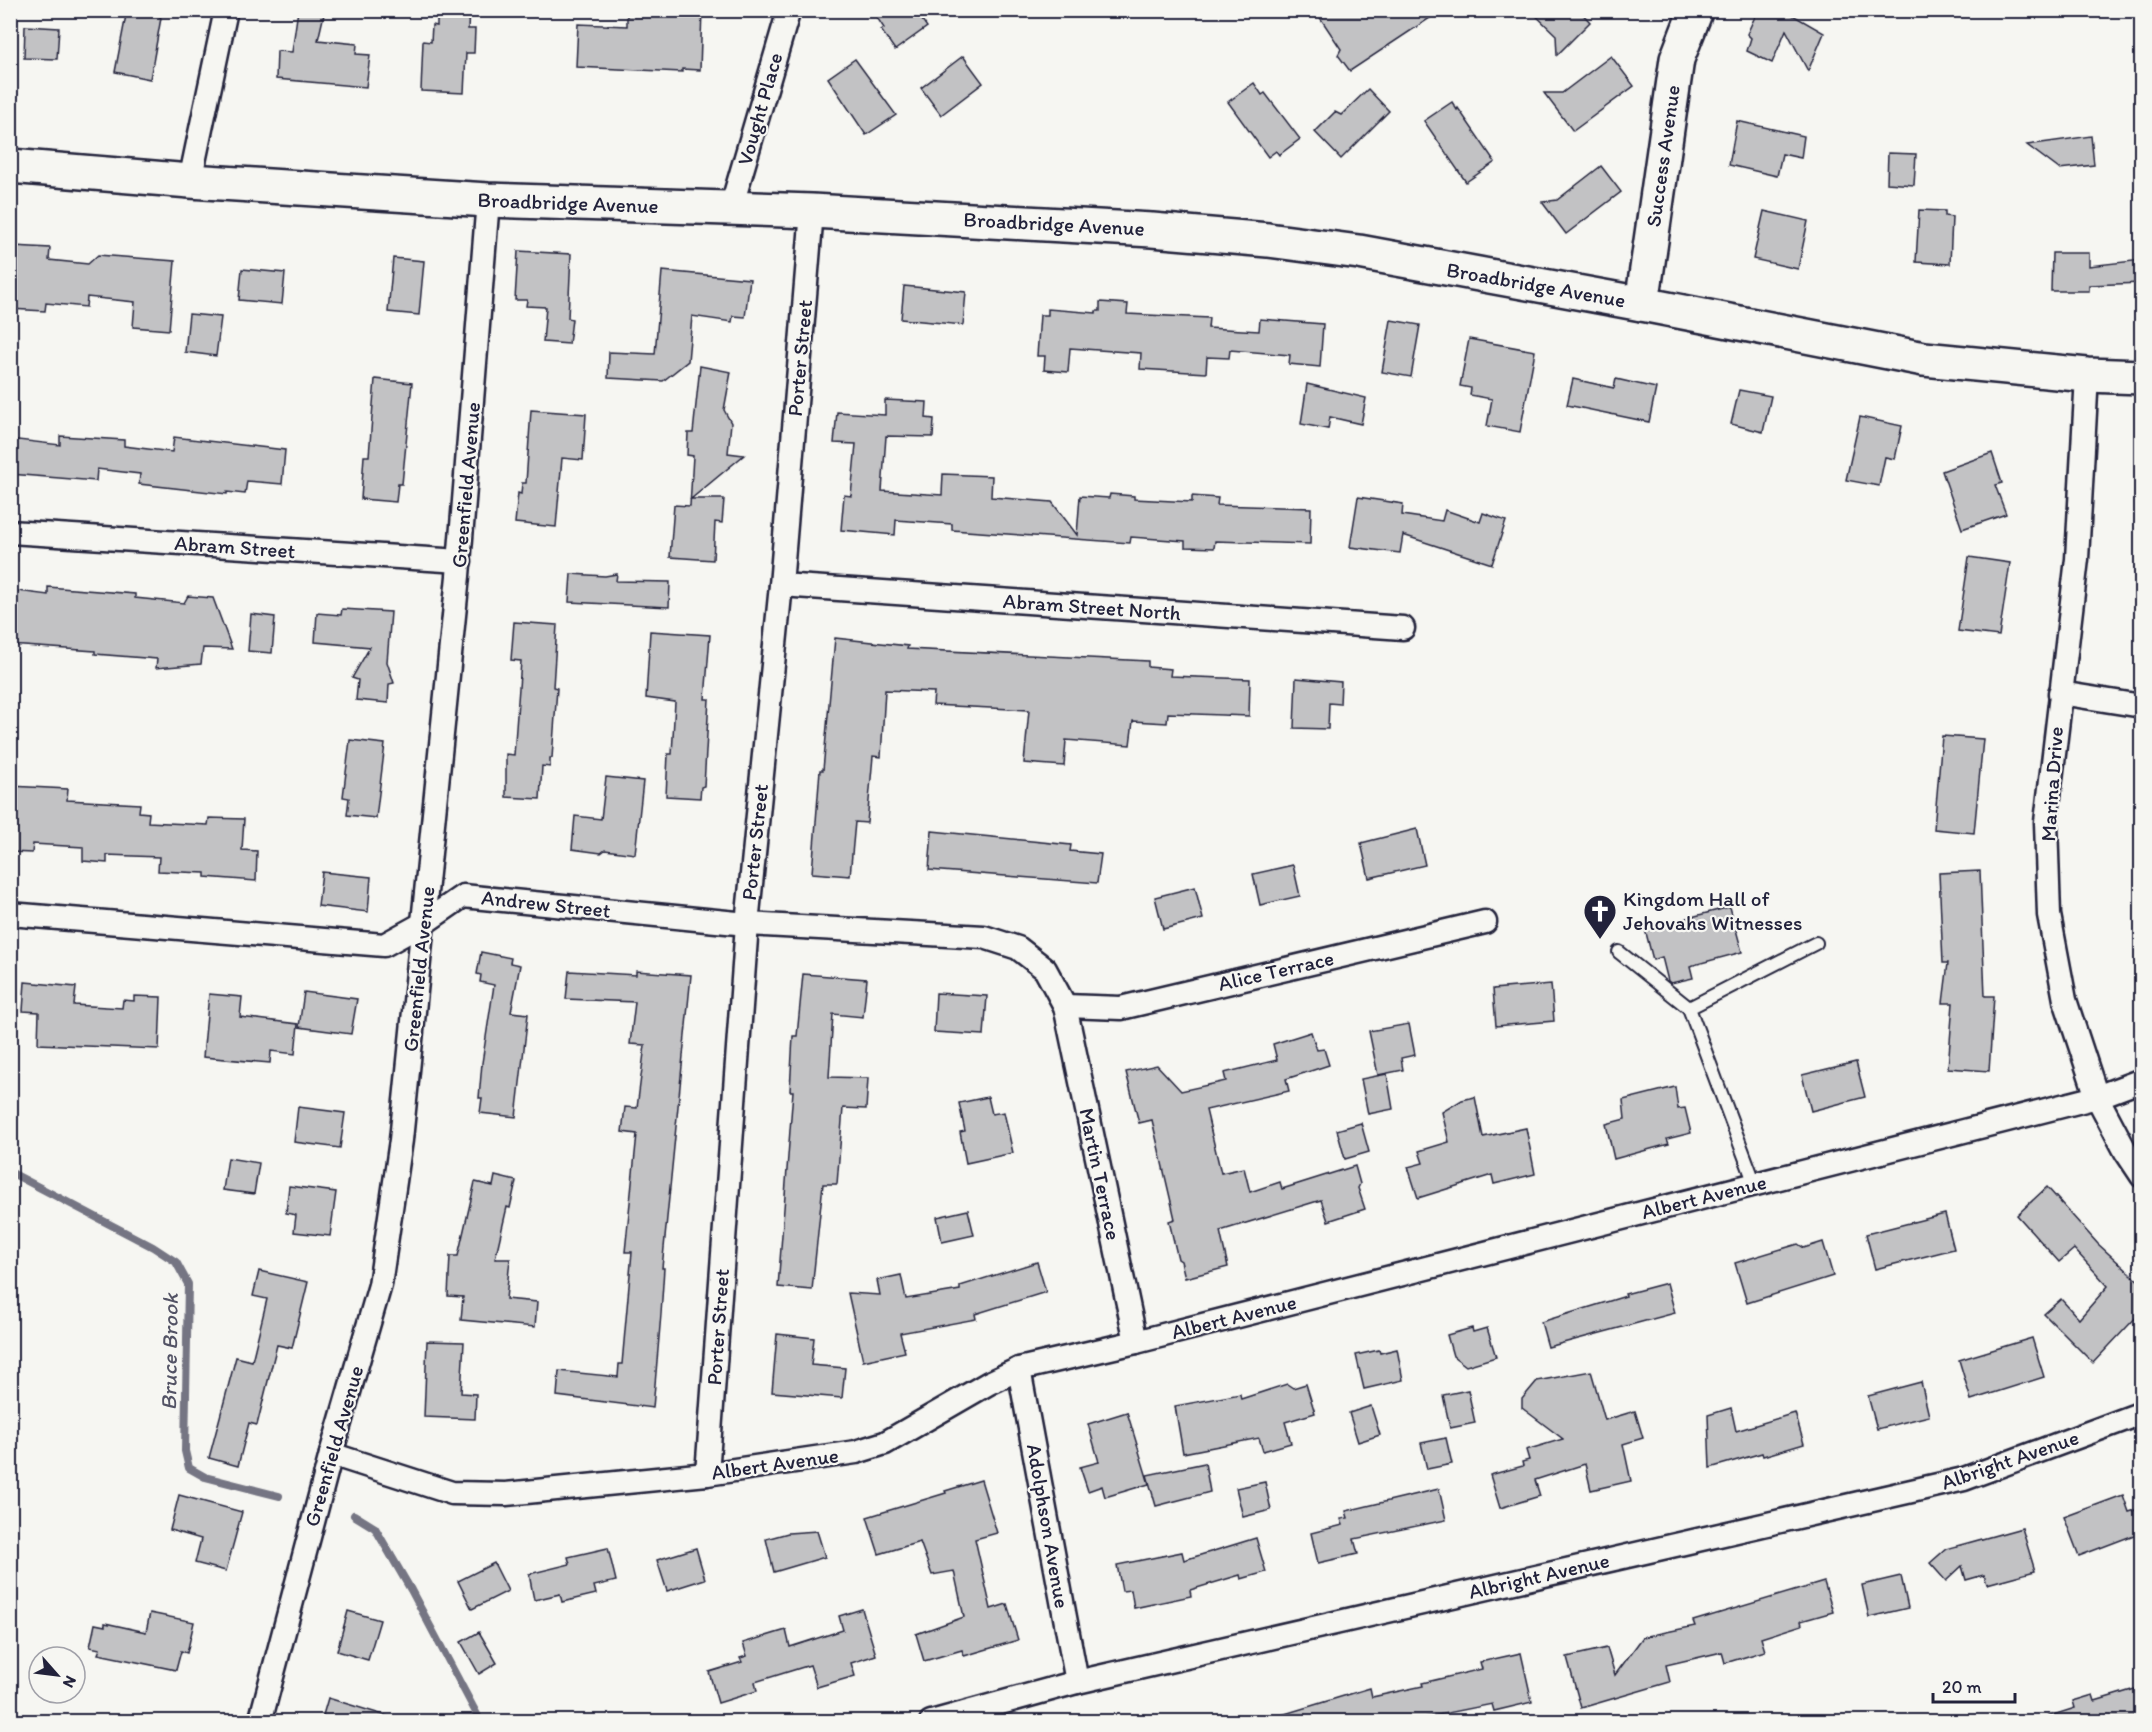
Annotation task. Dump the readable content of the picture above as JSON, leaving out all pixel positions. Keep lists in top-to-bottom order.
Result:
{
  "streets": {
    "main road": ["Success Avenue", "Broadbridge Avenue"],
    "street": [
      "Vought Place",
      "Porter Street",
      "Greenfield Avenue",
      "Abram Street",
      "Abram Street North",
      "Marina Drive",
      "Andrew Street",
      "Alice Terrace",
      "Martin Terrace",
      "Albert Avenue",
      "Albright Avenue",
      "Adolphson Avenue"
    ]
  },
  "crossings": [
    ["Vought Place", "Broadbridge Avenue"],
    ["Success Avenue", "Broadbridge Avenue"],
    ["Broadbridge Avenue", "Porter Street"],
    ["Broadbridge Avenue", "Greenfield Avenue"],
    ["Broadbridge Avenue", "Marina Drive"],
    ["Porter Street", "Abram Street North"],
    ["Porter Street", "Andrew Street"],
    ["Porter Street", "Albert Avenue"],
    ["Greenfield Avenue", "Abram Street"],
    ["Greenfield Avenue", "Andrew Street"],
    ["Greenfield Avenue", "Albert Avenue"],
    ["Marina Drive", "Albert Avenue"],
    ["Andrew Street", "Alice Terrace"],
    ["Andrew Street", "Martin Terrace"],
    ["Alice Terrace", "Martin Terrace"],
    ["Martin Terrace", "Albert Avenue"],
    ["Albert Avenue", "Adolphson Avenue"],
    ["Albright Avenue", "Adolphson Avenue"]
  ],
  "water": ["Bruce Brook"],
  "places": {
    "church": ["Kingdom Hall of Jehovahs Witnesses"]
  },
  "scale_bar": "20 m",
  "north": "bottom right"
}
